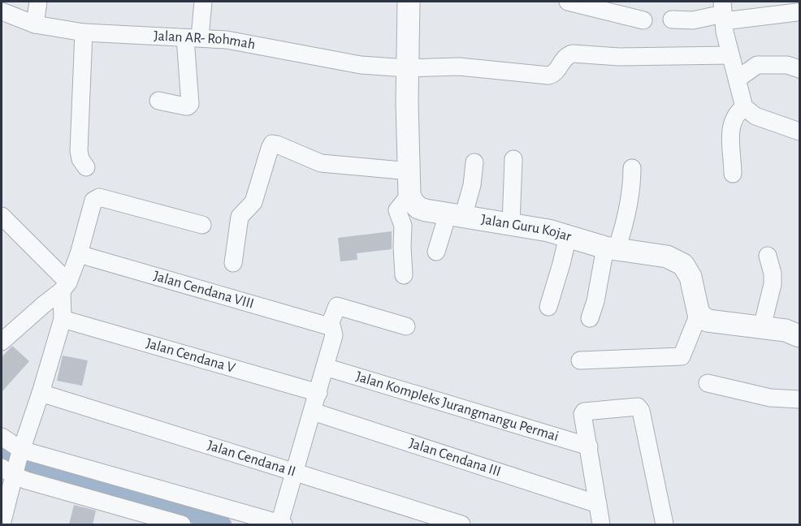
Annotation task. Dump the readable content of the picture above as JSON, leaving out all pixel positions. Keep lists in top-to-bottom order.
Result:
{
  "streets": {
    "street": [
      "Jalan AR- Rohmah",
      "Jalan Guru Kojar",
      "Jalan Cendana VIII",
      "Jalan Cendana V",
      "Jalan Kompleks Jurangmangu Permai",
      "Jalan Cendana III",
      "Jalan Cendana II"
    ]
  }
}
